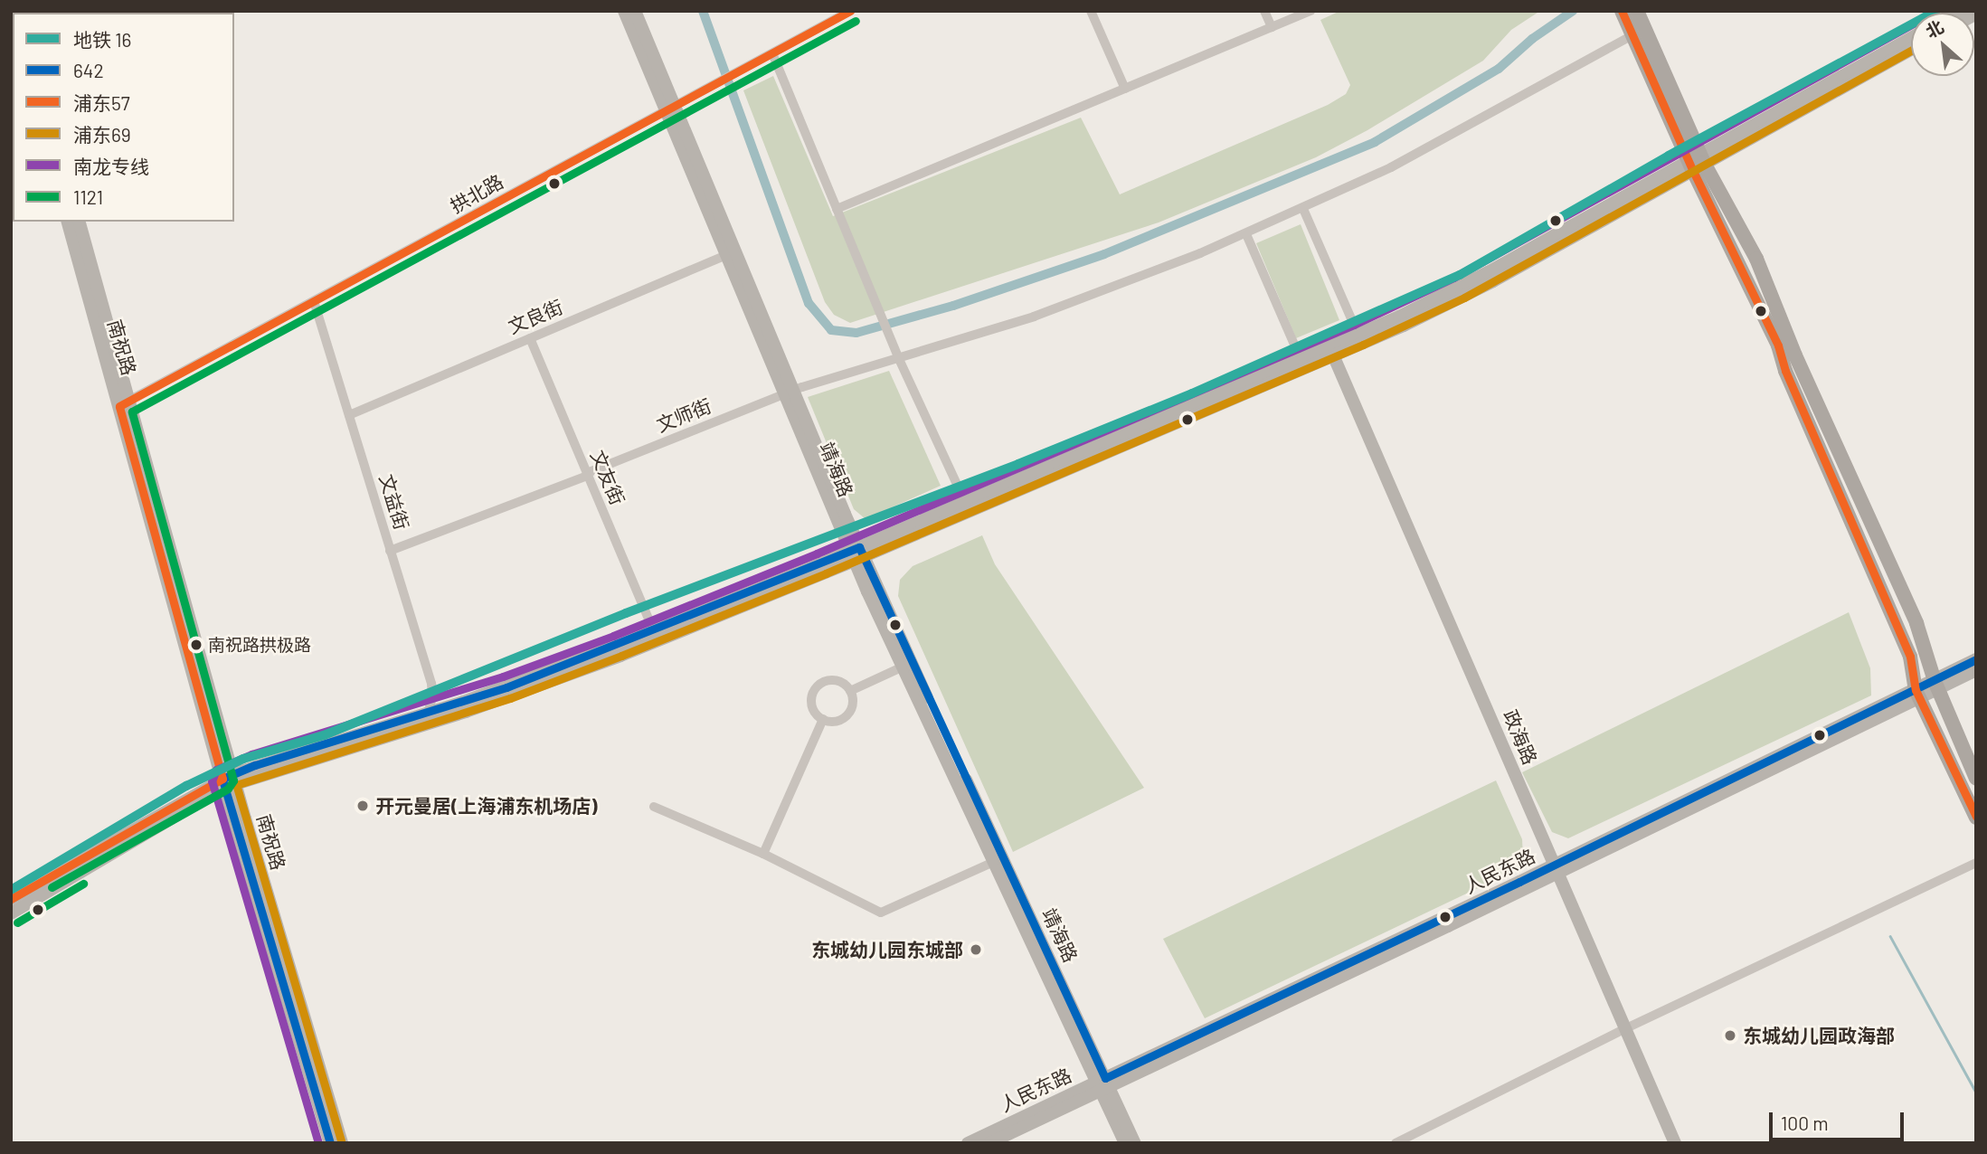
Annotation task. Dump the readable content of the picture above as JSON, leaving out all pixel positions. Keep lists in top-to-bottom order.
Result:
{
  "streets": {
    "main road": [
      "南祝路",
      "靖海路",
      "政海路",
      "人民东路"
    ],
    "street": [
      "拱北路",
      "文良街",
      "文师街",
      "文友街",
      "文益街"
    ]
  },
  "crossings": [
    ["拱北路", "南祝路"],
    ["拱北路", "靖海路"],
    ["拱北路", "文益街"],
    ["文良街", "靖海路"],
    ["文良街", "文友街"],
    ["文良街", "文益街"],
    ["文师街", "靖海路"],
    ["文师街", "文友街"],
    ["文师街", "文益街"],
    ["靖海路", "人民东路"],
    ["政海路", "人民东路"]
  ],
  "places": [
    "南祝路拱极路",
    "开元曼居(上海浦东机场店)",
    "东城幼儿园东城部",
    "东城幼儿园政海部"
  ],
  "lines": [
    "metro line 16",
    "transit line 浦东57",
    "transit line 1121",
    "transit line 南龙专线",
    "transit line 浦东69",
    "transit line 642"
  ],
  "legend": [
    "地铁 16",
    "642",
    "浦东57",
    "浦东69",
    "南龙专线",
    "1121"
  ],
  "scale_bar": "100 m",
  "north": "top left"
}
